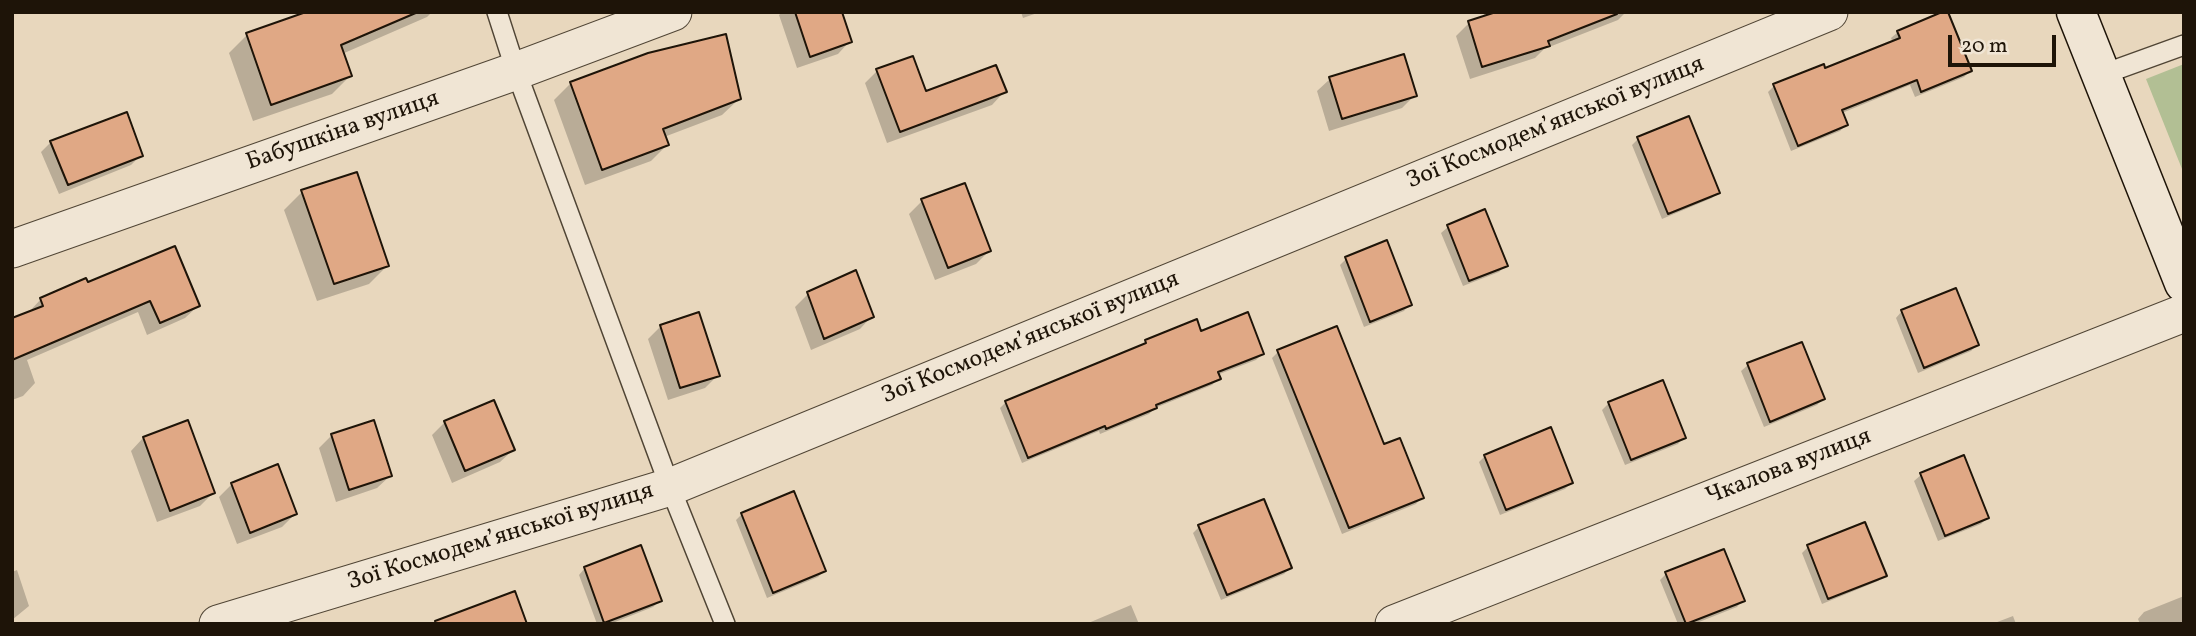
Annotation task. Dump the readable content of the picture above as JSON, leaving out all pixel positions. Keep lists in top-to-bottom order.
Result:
{
  "streets": {
    "street": ["Зої Космодем’янської вулиця", "Бабушкіна вулиця", "Чкалова вулиця"]
  },
  "scale_bar": "20 m"
}
